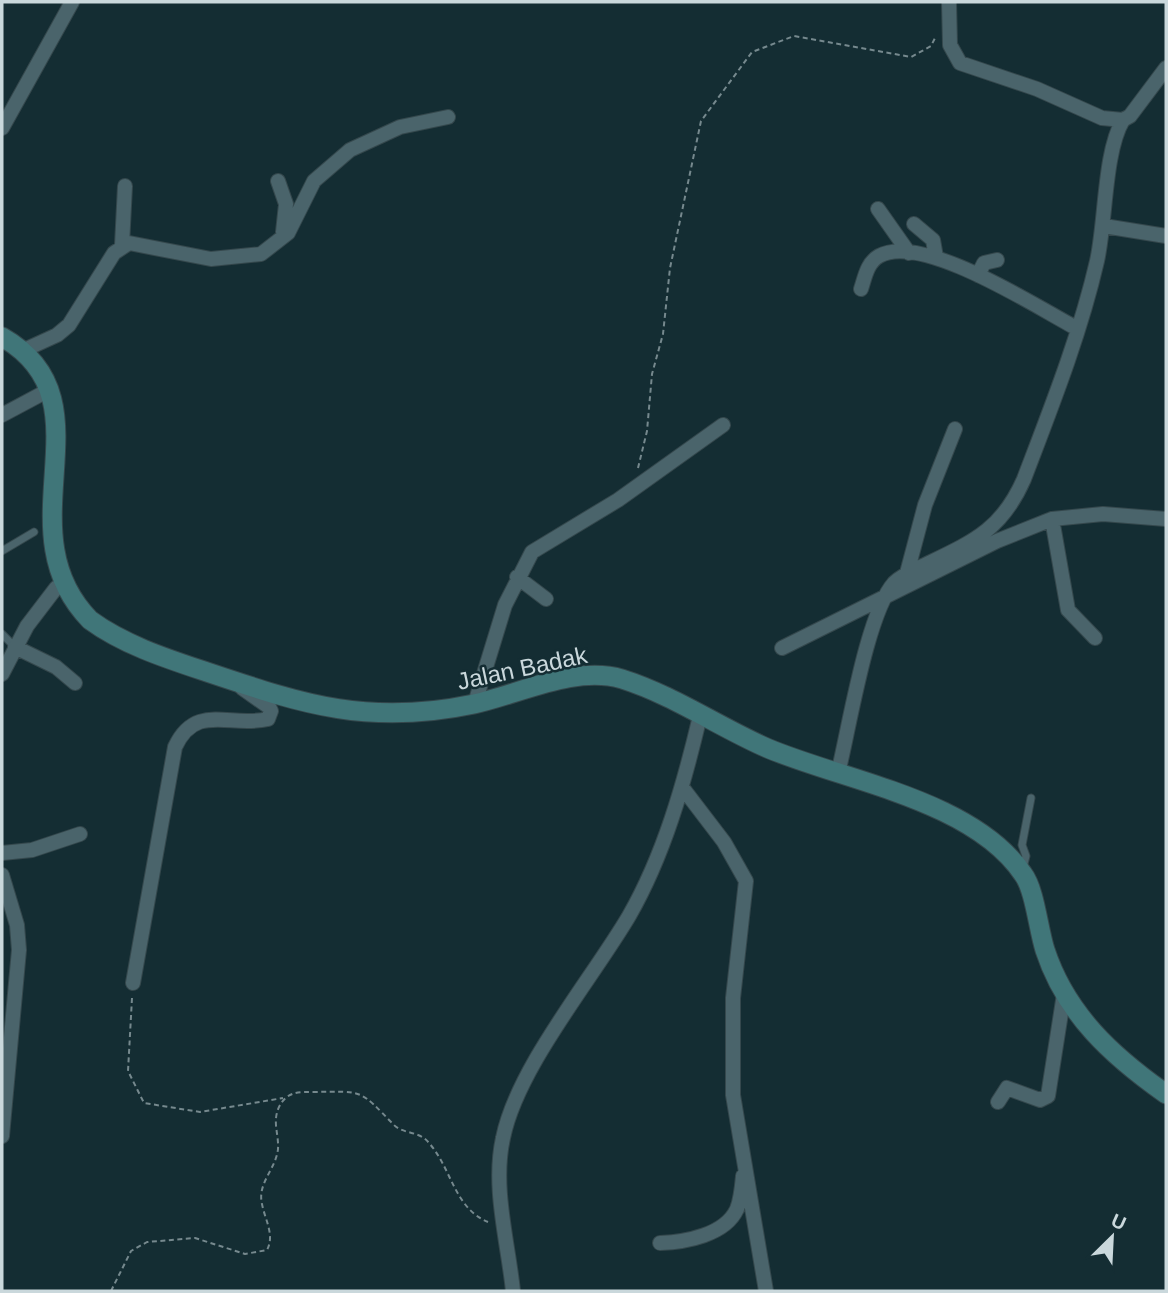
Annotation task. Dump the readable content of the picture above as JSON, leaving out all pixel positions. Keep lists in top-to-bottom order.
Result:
{
  "streets": {
    "street": ["Jalan Badak"]
  },
  "north": "top right"
}
